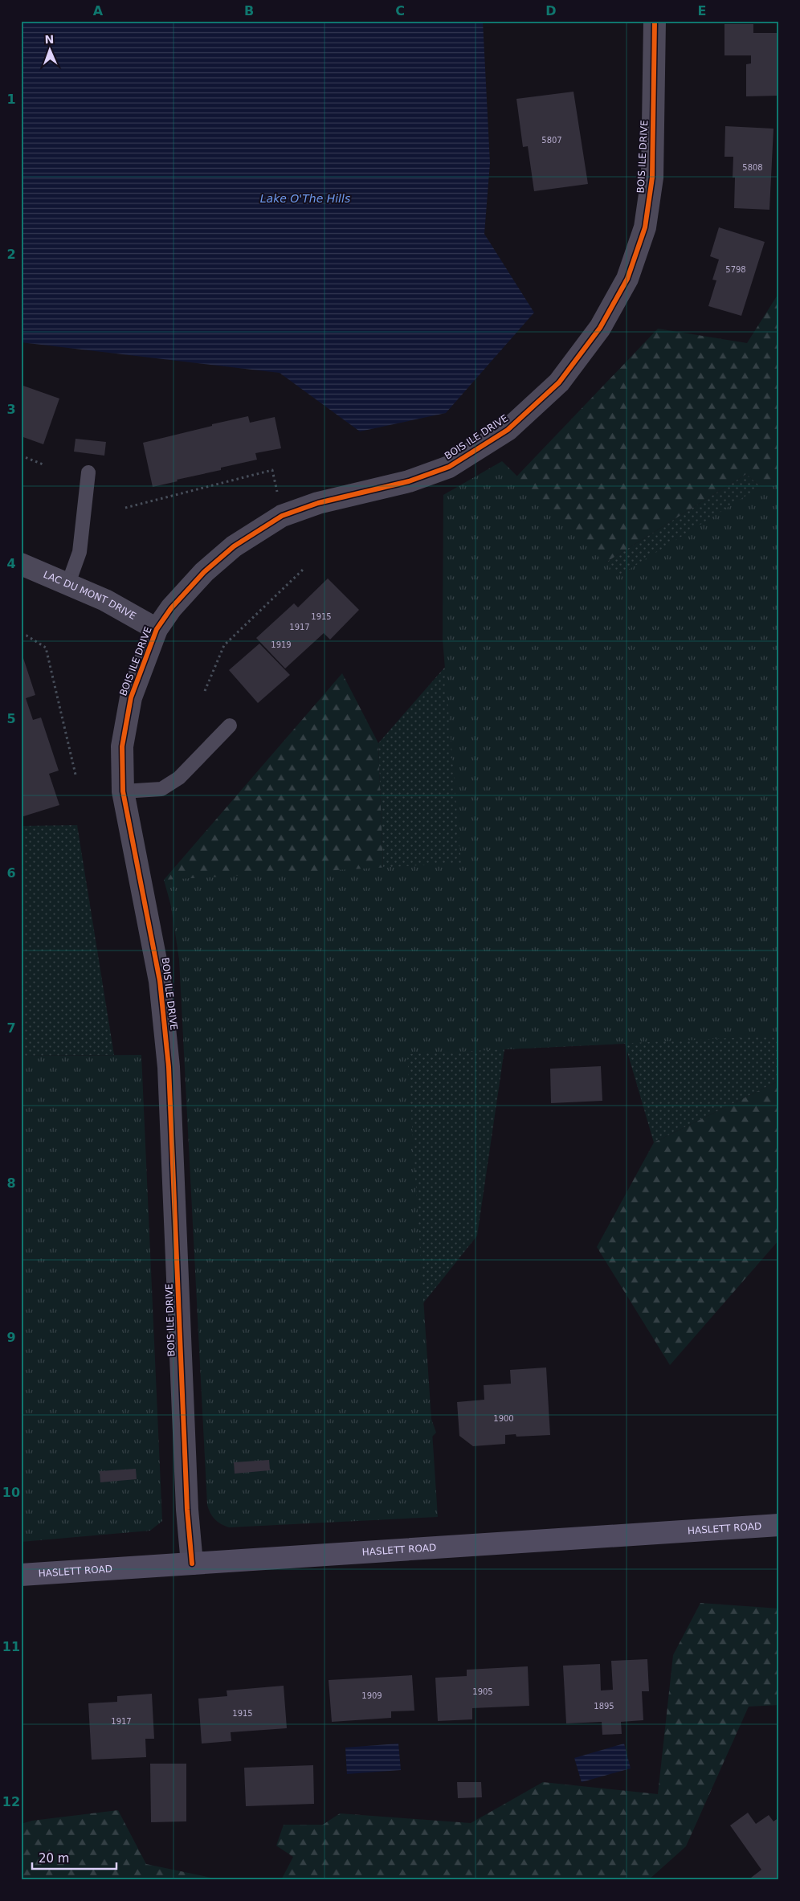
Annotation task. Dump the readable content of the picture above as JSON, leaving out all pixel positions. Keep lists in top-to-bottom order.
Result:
{
  "streets": {
    "main road": ["HASLETT ROAD"],
    "street": ["BOIS ILE DRIVE", "LAC DU MONT DRIVE"]
  },
  "crossings": [
    ["BOIS ILE DRIVE", "LAC DU MONT DRIVE"],
    ["BOIS ILE DRIVE", "HASLETT ROAD"]
  ],
  "water": ["Lake O'The Hills"],
  "house_numbers": [
    "5807",
    "5808",
    "5798",
    "1915",
    "1917",
    "1919",
    "1900",
    "1905",
    "1909",
    "1895",
    "1915",
    "1917"
  ],
  "scale_bar": "20 m",
  "north": "top",
  "grid": {
    "columns": [
      "A",
      "B",
      "C",
      "D",
      "E"
    ],
    "rows": [
      "1",
      "2",
      "3",
      "4",
      "5",
      "6",
      "7",
      "8",
      "9",
      "10",
      "11",
      "12"
    ]
  }
}
